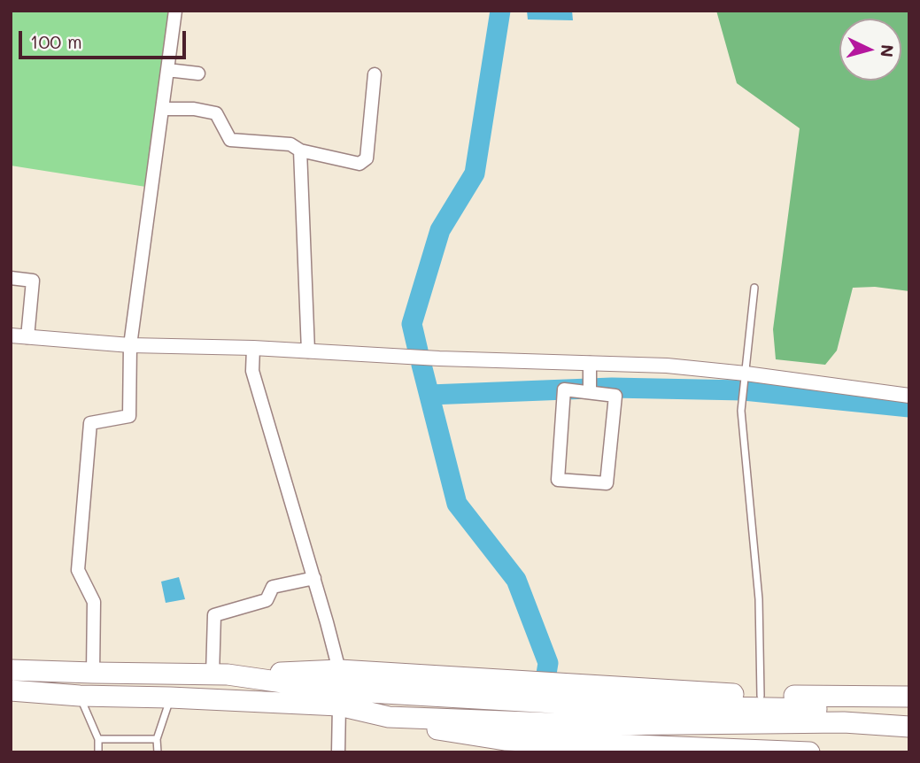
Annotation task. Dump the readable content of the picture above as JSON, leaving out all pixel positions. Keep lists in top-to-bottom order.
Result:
{
  "scale_bar": "100 m",
  "north": "right"
}
